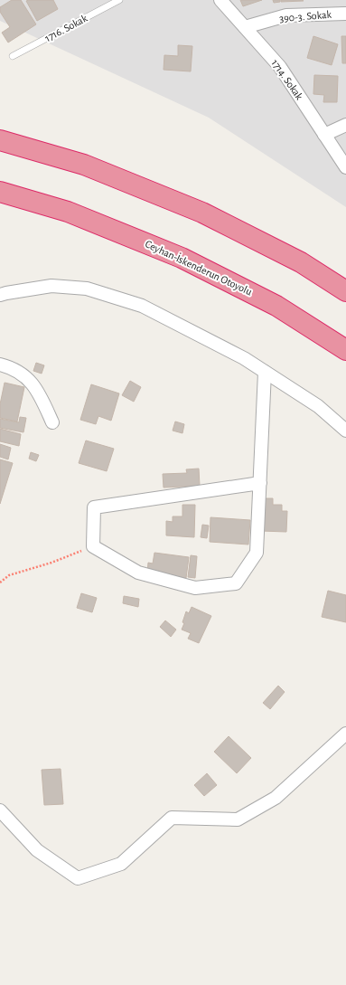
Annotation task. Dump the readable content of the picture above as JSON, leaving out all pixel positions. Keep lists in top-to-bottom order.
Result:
{
  "streets": {
    "highway": ["Ceyhan-İskenderun Otoyolu"],
    "street": ["390-3. Sokak", "1714. Sokak"],
    "lane": ["1716. Sokak"]
  },
  "crossings": [
    ["390-3. Sokak", "1714. Sokak"]
  ]
}
